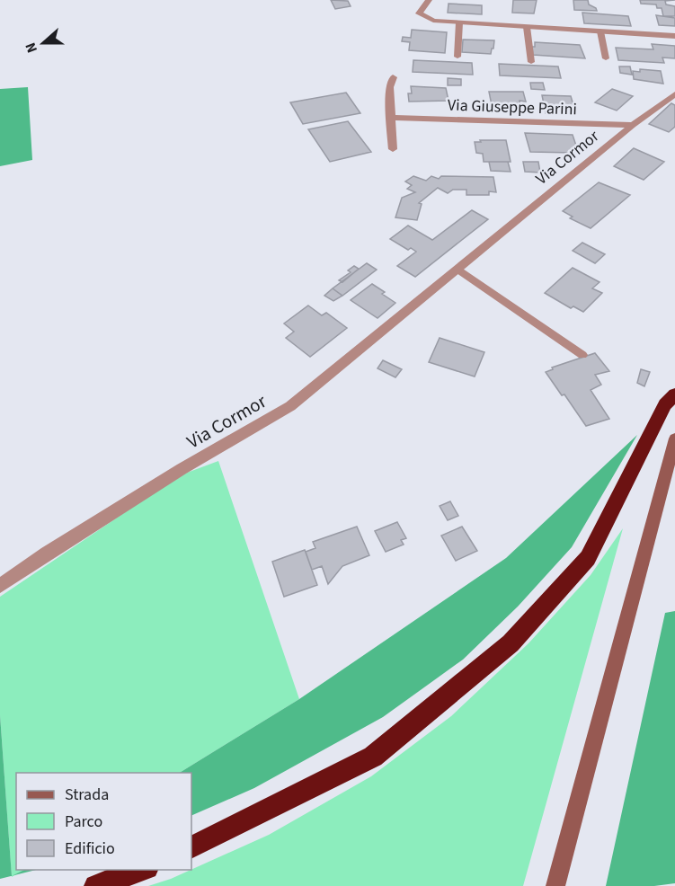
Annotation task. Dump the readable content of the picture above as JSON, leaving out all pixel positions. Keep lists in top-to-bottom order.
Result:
{
  "streets": {
    "street": ["Via Giuseppe Parini", "Via Cormor"]
  },
  "crossings": [
    ["Via Giuseppe Parini", "Via Cormor"]
  ],
  "legend": ["Strada", "Parco", "Edificio"],
  "north": "left"
}
